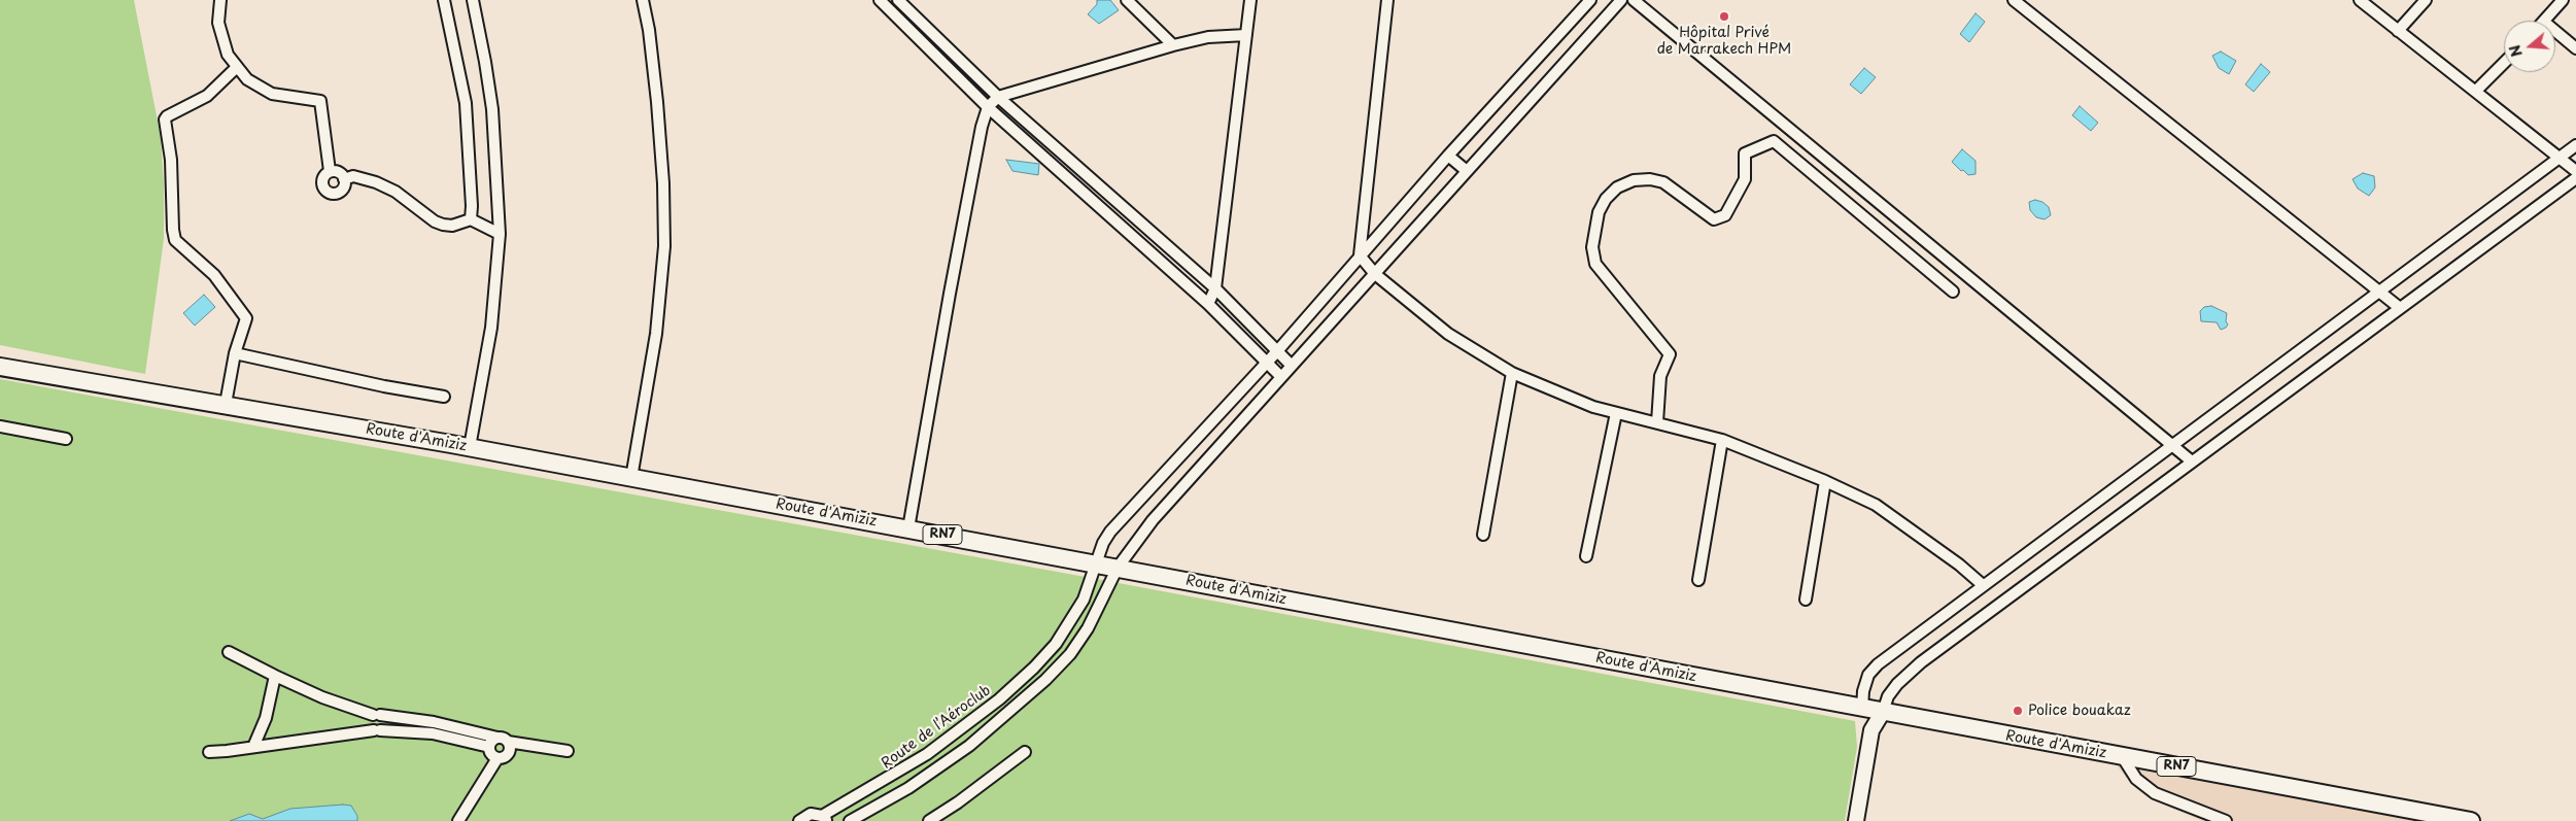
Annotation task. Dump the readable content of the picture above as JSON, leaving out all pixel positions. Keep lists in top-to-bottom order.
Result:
{
  "streets": {
    "main road": ["Route d'Amiziz", "RN7"],
    "street": ["Route de l’Aéroclub"]
  },
  "crossings": [
    ["Route d'Amiziz", "Route de l’Aéroclub"]
  ],
  "places": ["Hôpital Privé de Marrakech HPM", "Police bouakaz"],
  "north": "left"
}
